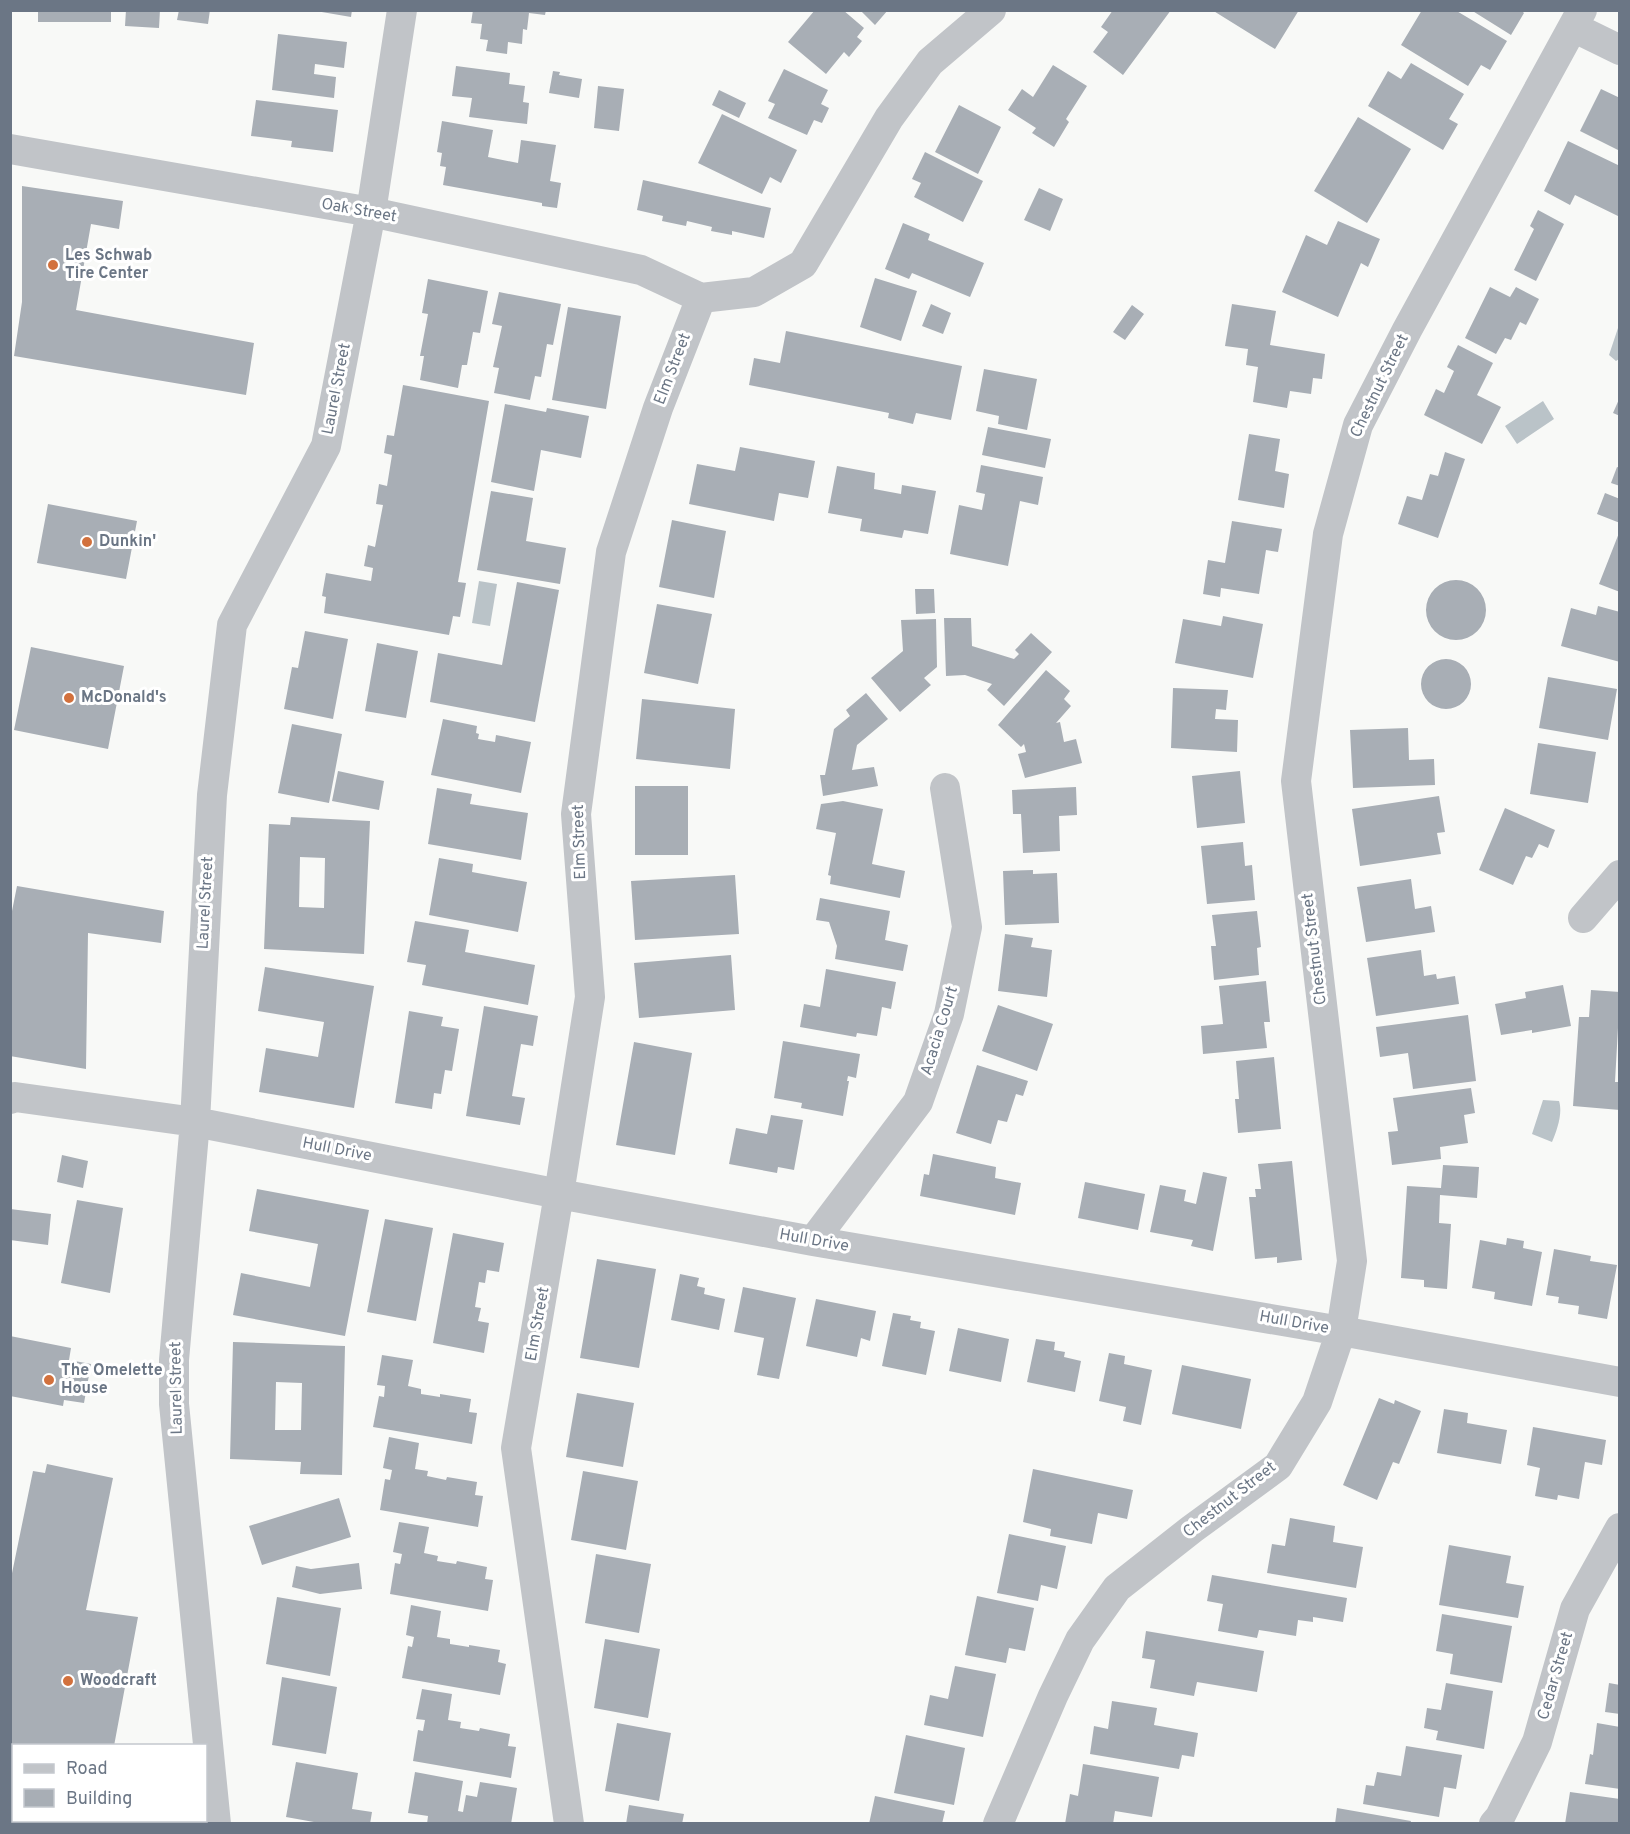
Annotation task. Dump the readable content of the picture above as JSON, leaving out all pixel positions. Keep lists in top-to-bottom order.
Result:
{
  "streets": {
    "street": [
      "Oak Street",
      "Elm Street",
      "Chestnut Street",
      "Laurel Street",
      "Acacia Court",
      "Hull Drive",
      "Cedar Street"
    ]
  },
  "crossings": [
    ["Oak Street", "Elm Street"],
    ["Oak Street", "Laurel Street"],
    ["Elm Street", "Hull Drive"],
    ["Chestnut Street", "Hull Drive"],
    ["Laurel Street", "Hull Drive"],
    ["Acacia Court", "Hull Drive"]
  ],
  "places": [
    "Les Schwab Tire Center",
    "Dunkin'",
    "McDonald's",
    "The Omelette House",
    "Woodcraft"
  ],
  "legend": ["Road", "Building"]
}
